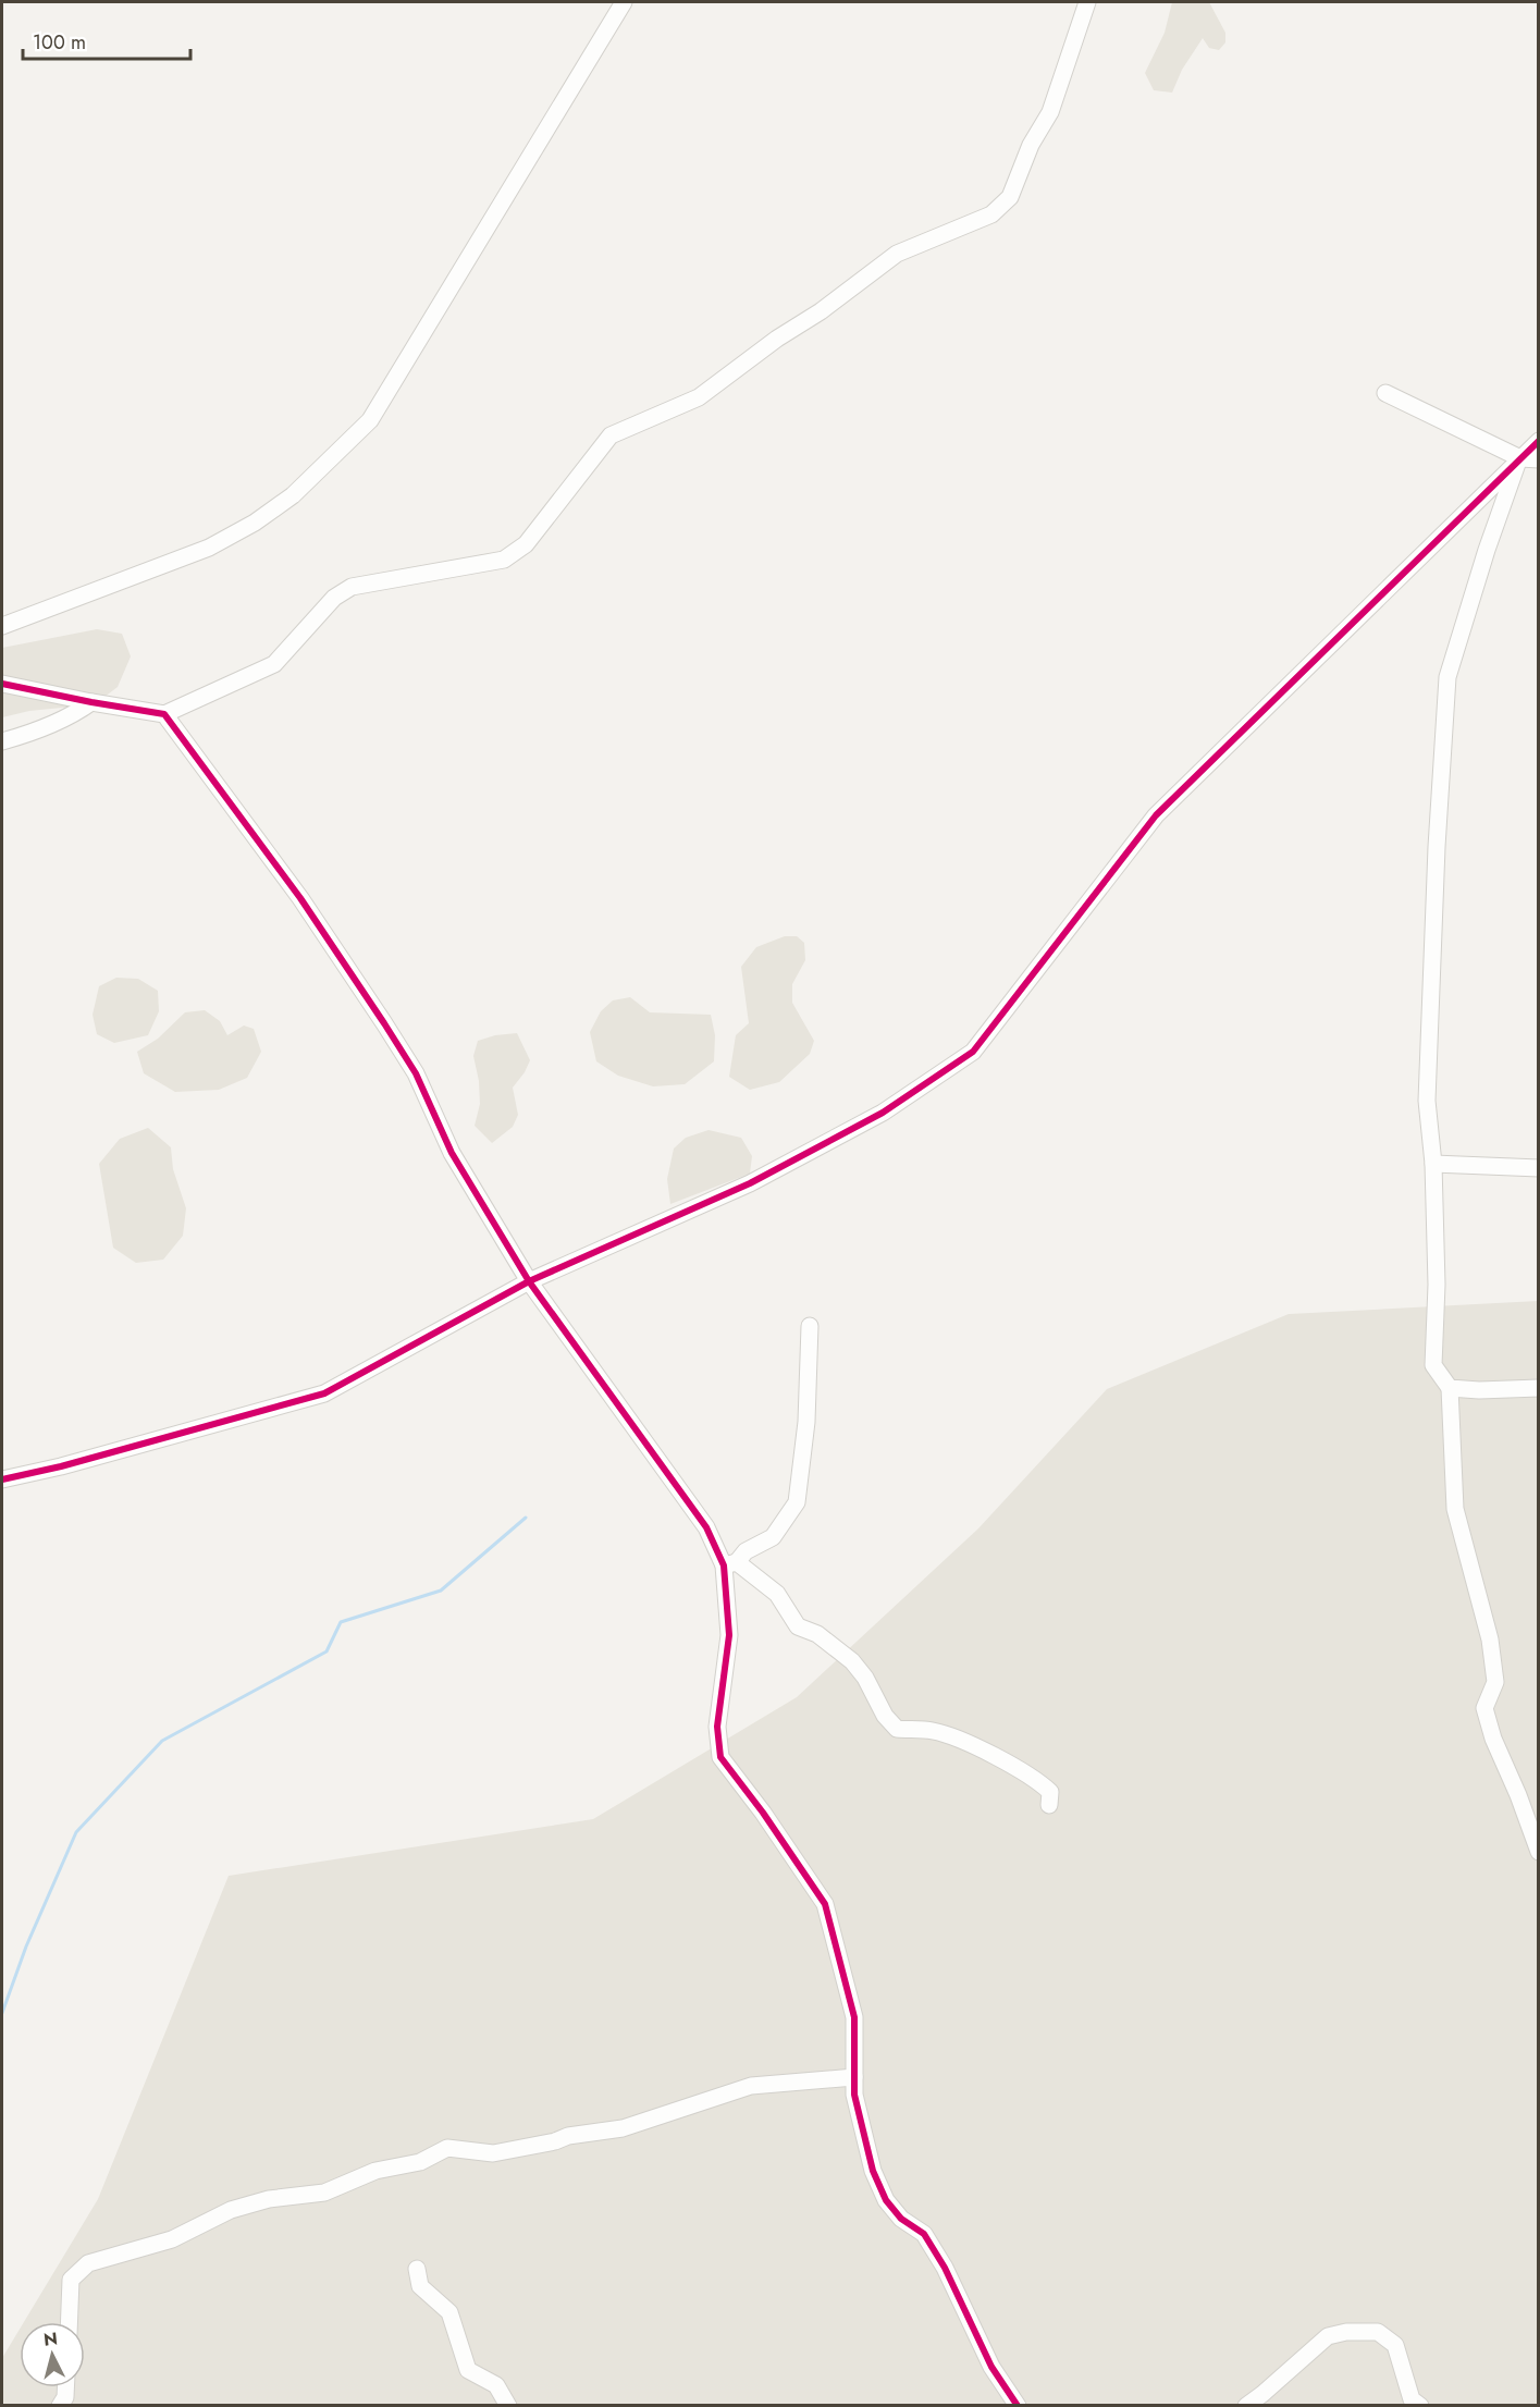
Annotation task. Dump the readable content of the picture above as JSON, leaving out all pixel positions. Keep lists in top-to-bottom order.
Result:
{
  "scale_bar": "100 m",
  "north": "top"
}
